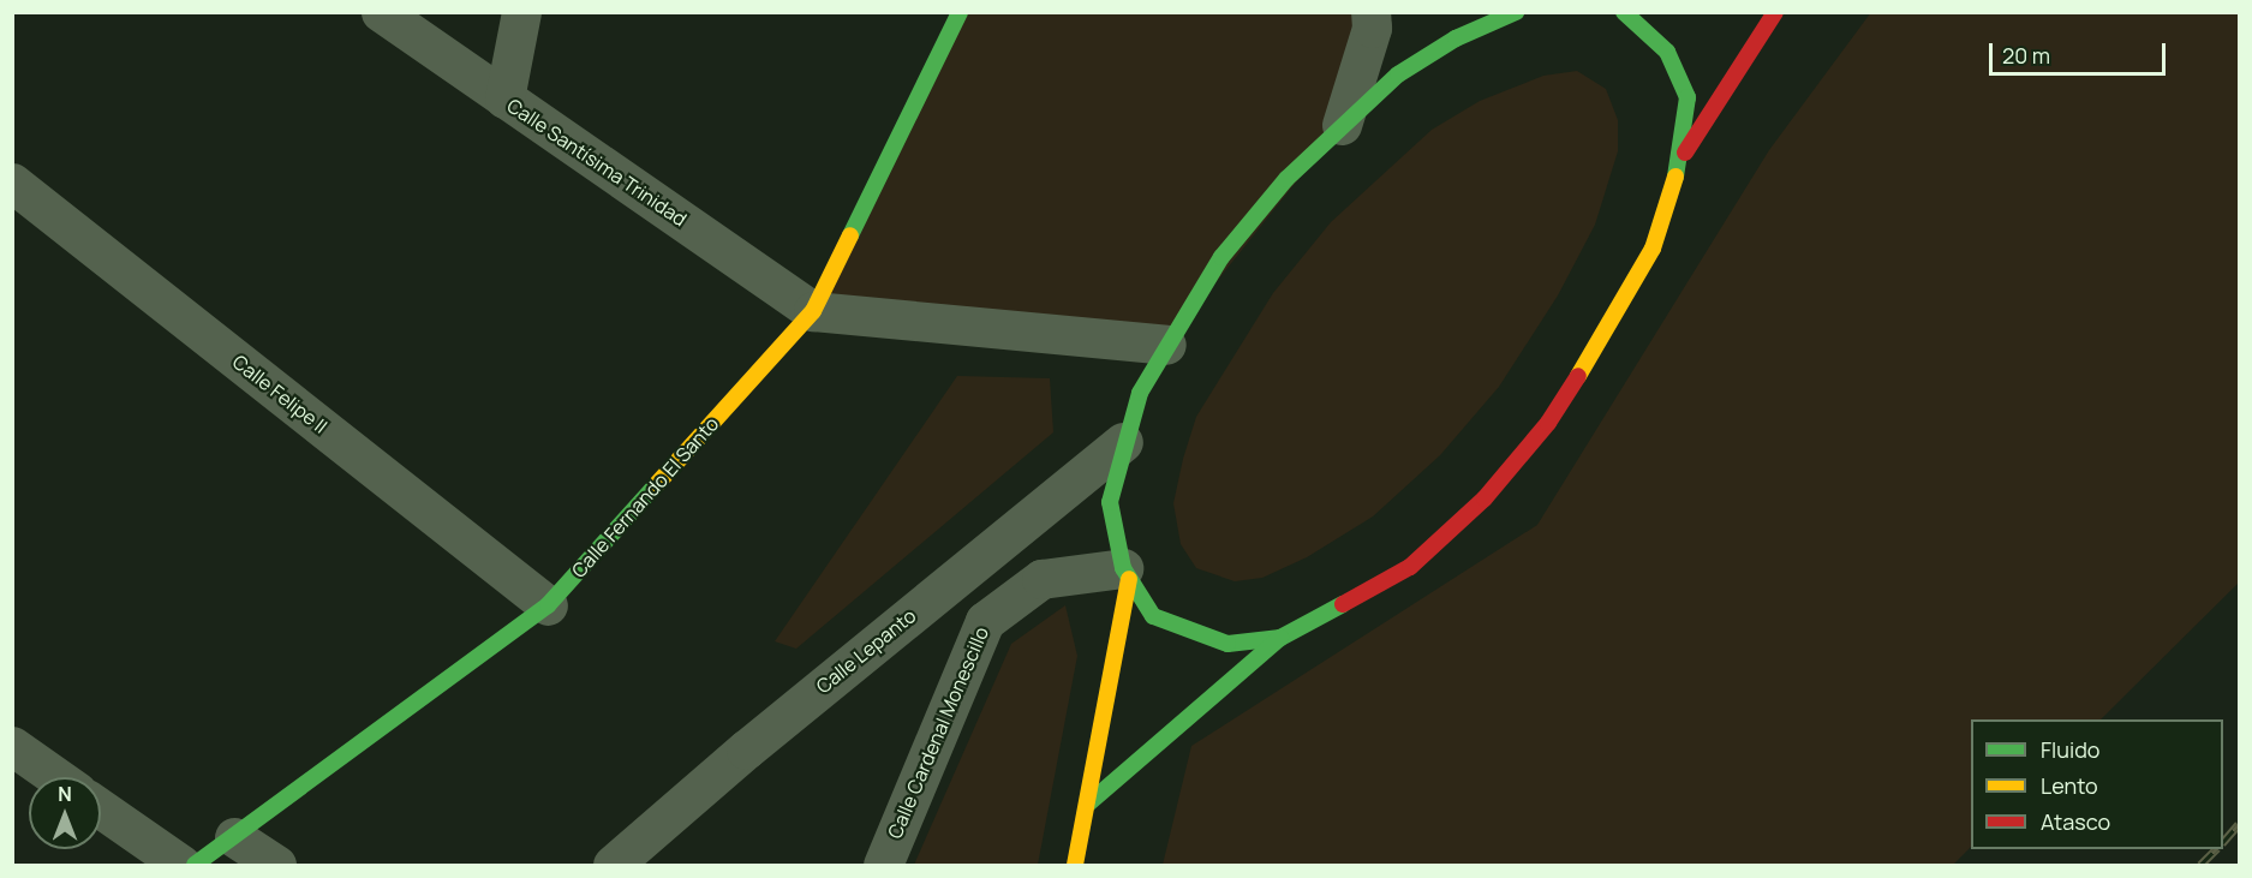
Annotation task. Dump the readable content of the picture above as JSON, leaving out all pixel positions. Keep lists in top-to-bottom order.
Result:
{
  "streets": {
    "main road": ["Calle Fernando El Santo"],
    "street": [
      "Calle Santísima Trinidad",
      "Calle Felipe II",
      "Calle Lepanto",
      "Calle Cardenal Monescillo"
    ]
  },
  "crossings": [
    ["Calle Santísima Trinidad", "Calle Fernando El Santo"],
    ["Calle Felipe II", "Calle Fernando El Santo"]
  ],
  "legend": ["Fluido", "Lento", "Atasco"],
  "scale_bar": "20 m",
  "north": "top"
}
